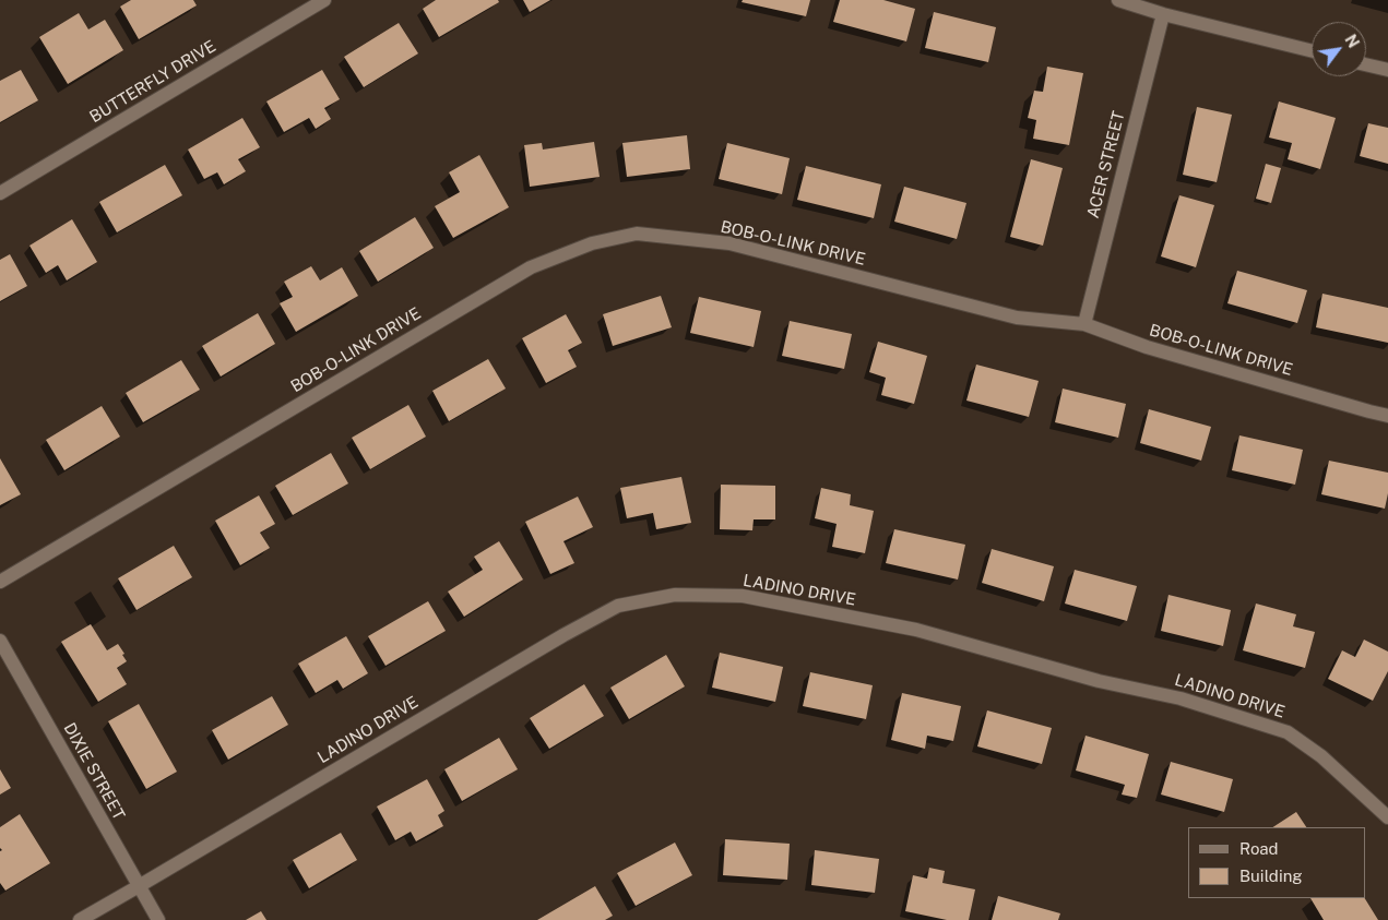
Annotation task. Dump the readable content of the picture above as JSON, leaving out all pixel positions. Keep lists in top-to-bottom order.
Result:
{
  "streets": {
    "street": [
      "BUTTERFLY DRIVE",
      "ACER STREET",
      "BOB-O-LINK DRIVE",
      "LADINO DRIVE",
      "DIXIE STREET"
    ]
  },
  "crossings": [
    ["ACER STREET", "BOB-O-LINK DRIVE"],
    ["LADINO DRIVE", "DIXIE STREET"]
  ],
  "legend": ["Road", "Building"],
  "north": "top right"
}
